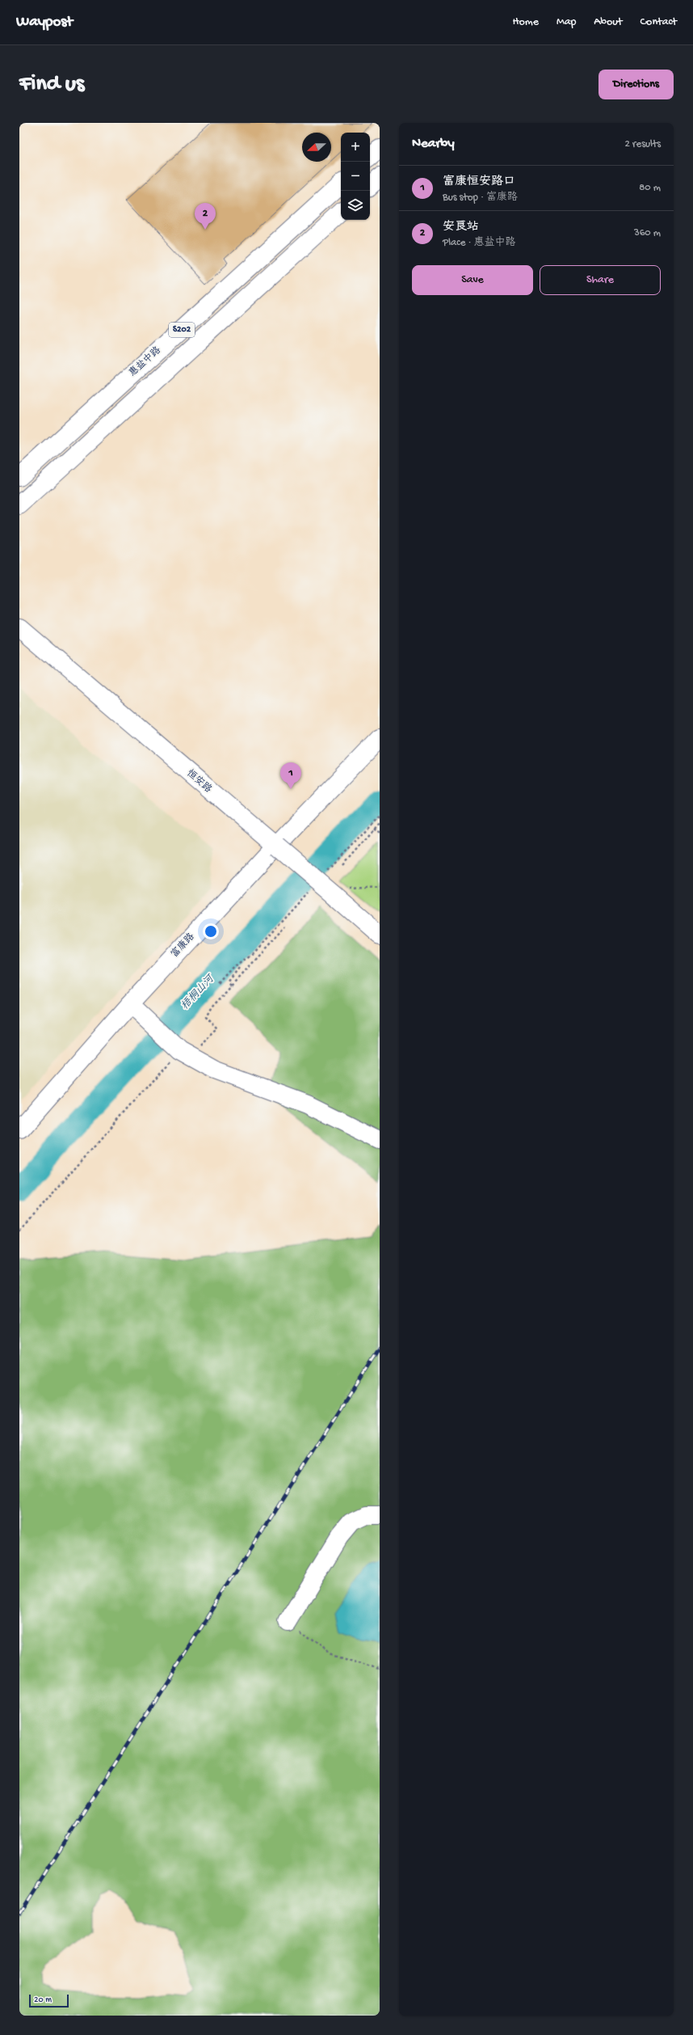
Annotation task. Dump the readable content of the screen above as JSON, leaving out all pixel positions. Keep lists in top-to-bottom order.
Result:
{
  "streets": {
    "street": [
      "S202",
      "惠盐中路",
      "恒安路",
      "富康路"
    ]
  },
  "crossings": [
    ["恒安路", "富康路"]
  ],
  "water": ["梧桐山河"],
  "scale_bar": "20 m",
  "north": "left",
  "page": {
    "header": "Waypost",
    "nav": [
      "Home",
      "Map",
      "About",
      "Contact"
    ],
    "buttons": [
      "Directions",
      ["Save", "Share"]
    ],
    "title": "Find us",
    "heading": ["Nearby", "2 results"],
    "map_buttons": ["+", "−"],
    "list": [
      {
        "mark": "1",
        "name": "富康恒安路口",
        "note": "Bus stop · 富康路",
        "value": "80 m"
      },
      {
        "mark": "2",
        "name": "安良站",
        "note": "Place · 惠盐中路",
        "value": "360 m"
      }
    ],
    "pins": ["2", "1"],
    "scale": "20 m"
  }
}
